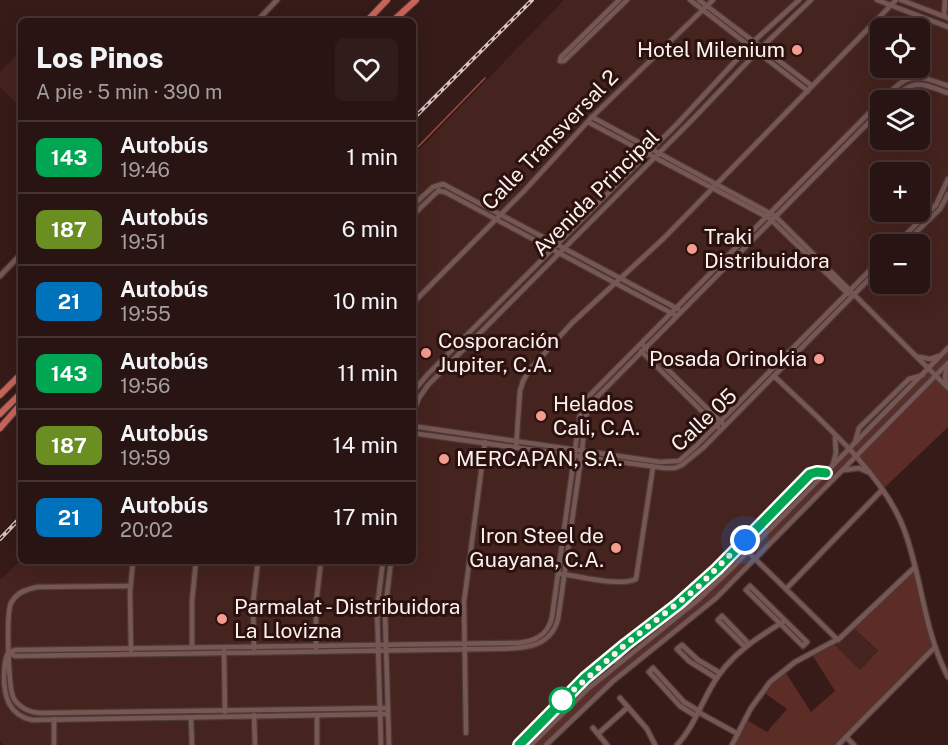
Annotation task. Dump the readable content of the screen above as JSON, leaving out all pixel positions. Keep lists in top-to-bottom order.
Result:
{
  "streets": {
    "street": ["Calle Transversal 2", "Avenida Principal", "Calle 05"]
  },
  "places": [
    "Hotel Milenium",
    "Traki Distribuidora",
    "Cosporación Jupiter, C.A.",
    "Posada Orinokia",
    "Helados Cali, C.A.",
    "MERCAPAN, S.A.",
    "Iron Steel de Guayana, C.A.",
    "Parmalat - Distribuidora La Llovizna"
  ],
  "lines": ["bus line 143"],
  "page": {
    "map_buttons": ["+", "−"],
    "heading": ["Los Pinos", "A pie · 5 min · 390 m"],
    "list": [
      {
        "mark": "143",
        "name": "Autobús",
        "note": "19:46",
        "value": "1 min"
      },
      {
        "mark": "187",
        "name": "Autobús",
        "note": "19:51",
        "value": "6 min"
      },
      {
        "mark": "21",
        "name": "Autobús",
        "note": "19:55",
        "value": "10 min"
      },
      {
        "mark": "143",
        "name": "Autobús",
        "note": "19:56",
        "value": "11 min"
      },
      {
        "mark": "187",
        "name": "Autobús",
        "note": "19:59",
        "value": "14 min"
      },
      {
        "mark": "21",
        "name": "Autobús",
        "note": "20:02",
        "value": "17 min"
      }
    ]
  }
}
